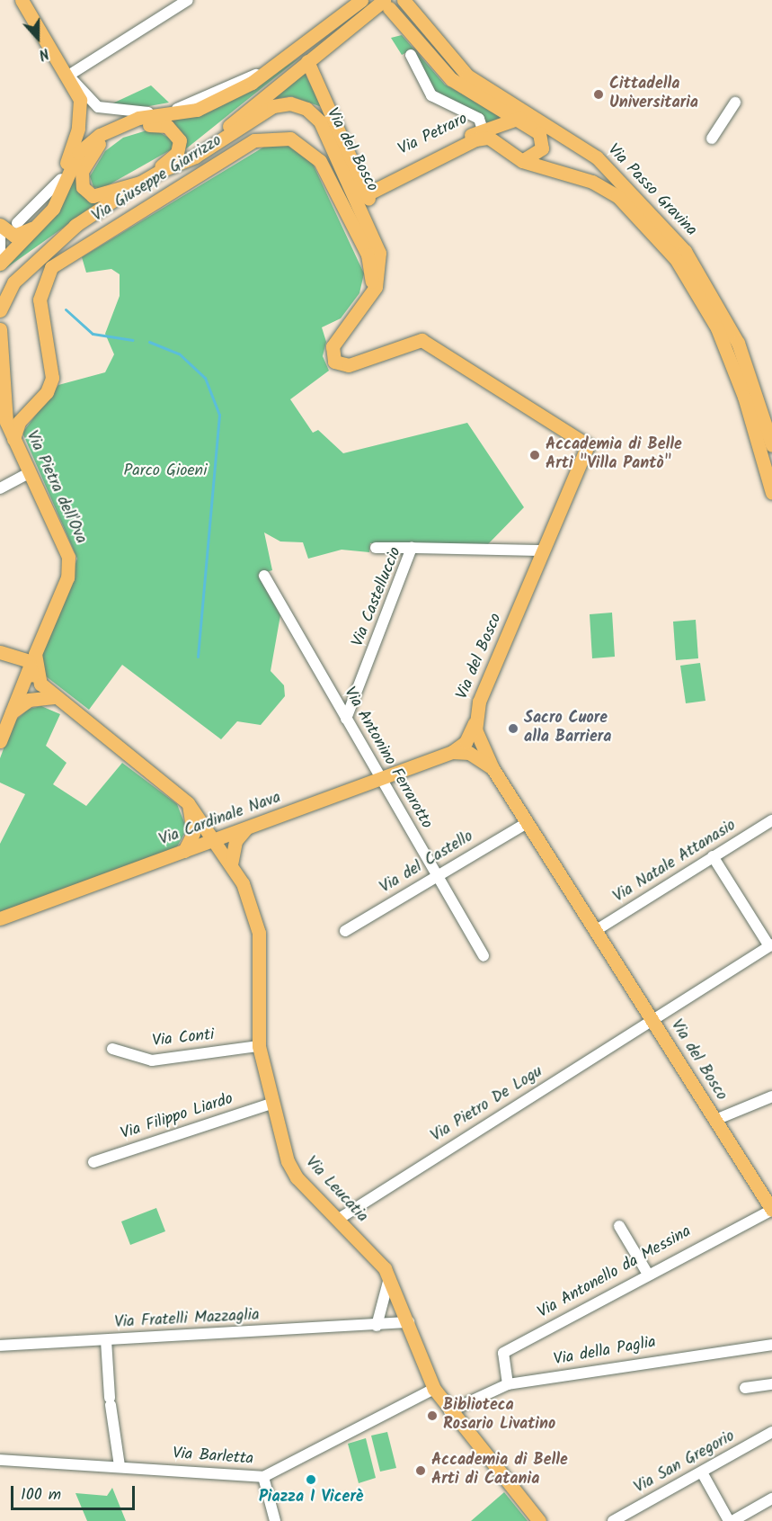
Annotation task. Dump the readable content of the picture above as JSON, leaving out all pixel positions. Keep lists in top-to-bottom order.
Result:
{
  "streets": {
    "main road": [
      "Via Petraro",
      "Via del Bosco",
      "Via Giuseppe Giarrizzo",
      "Via Passo Gravina",
      "Via Pietra dell'Ova",
      "Via Cardinale Nava",
      "Via Leucatia"
    ],
    "street": [
      "Via Castelluccio",
      "Via Antonino Ferrarotto",
      "Via Natale Attanasio",
      "Via del Castello",
      "Via Conti",
      "Via Pietro De Logu",
      "Via Filippo Liardo",
      "Via Antonello da Messina",
      "Via Fratelli Mazzaglia",
      "Via della Paglia",
      "Via Barletta",
      "Via San Gregorio"
    ]
  },
  "crossings": [
    ["Via Petraro", "Via del Bosco"],
    ["Via Petraro", "Via Passo Gravina"],
    ["Via del Bosco", "Via Castelluccio"],
    ["Via del Bosco", "Via Natale Attanasio"],
    ["Via del Bosco", "Via del Castello"],
    ["Via del Bosco", "Via Pietro De Logu"],
    ["Via del Bosco", "Via Antonello da Messina"],
    ["Via Giuseppe Giarrizzo", "Via Pietra dell'Ova"],
    ["Via Castelluccio", "Via Antonino Ferrarotto"],
    ["Via Antonino Ferrarotto", "Via Cardinale Nava"],
    ["Via Antonino Ferrarotto", "Via del Castello"],
    ["Via Cardinale Nava", "Via Leucatia"],
    ["Via Conti", "Via Leucatia"],
    ["Via Pietro De Logu", "Via Leucatia"],
    ["Via Filippo Liardo", "Via Leucatia"],
    ["Via Leucatia", "Via Fratelli Mazzaglia"],
    ["Via Leucatia", "Via della Paglia"],
    ["Via Leucatia", "Via Barletta"],
    ["Via Antonello da Messina", "Via della Paglia"]
  ],
  "parks": ["Parco Gioeni"],
  "places": [
    "Cittadella Universitaria",
    "Accademia di Belle Arti \"Villa Pantò\"",
    "Sacro Cuore alla Barriera",
    "Biblioteca Rosario Livatino",
    "Accademia di Belle Arti di Catania",
    "Piazza I Vicerè"
  ],
  "scale_bar": "100 m",
  "north": "bottom"
}
